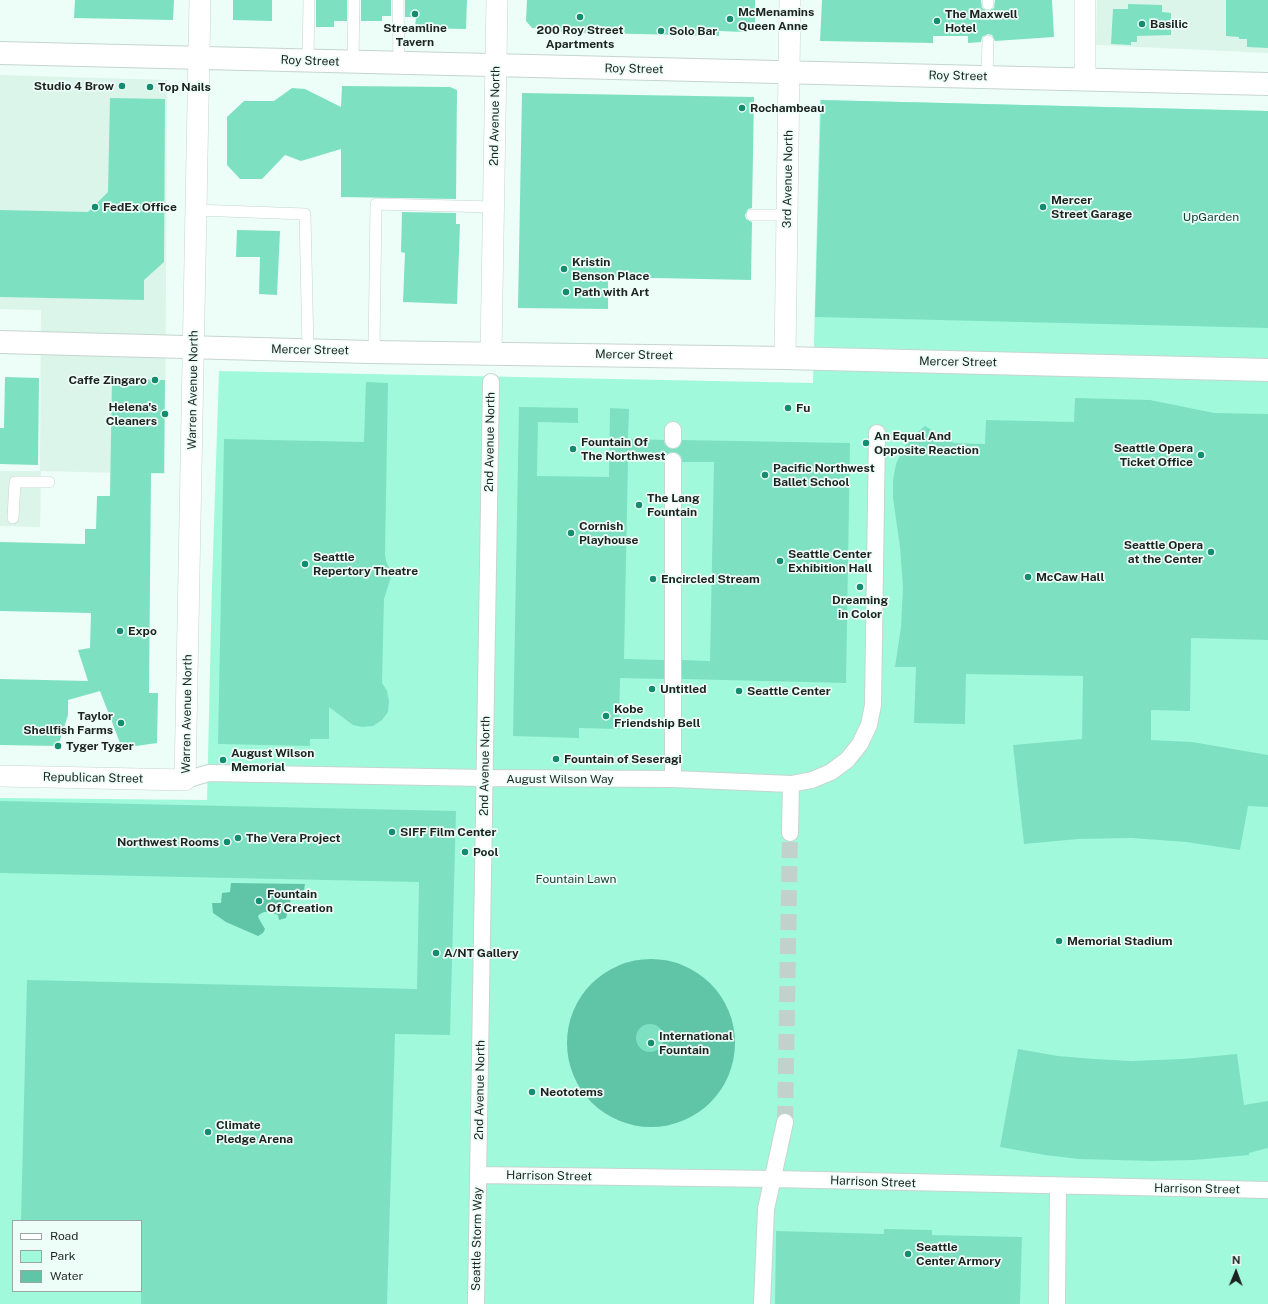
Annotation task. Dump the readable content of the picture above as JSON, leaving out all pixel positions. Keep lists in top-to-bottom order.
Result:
{
  "streets": {
    "street": [
      "Roy Street",
      "2nd Avenue North",
      "3rd Avenue North",
      "Mercer Street",
      "Warren Avenue North",
      "Republican Street",
      "August Wilson Way",
      "Harrison Street",
      "Seattle Storm Way"
    ]
  },
  "crossings": [
    ["Roy Street", "2nd Avenue North"],
    ["Roy Street", "3rd Avenue North"],
    ["Roy Street", "Warren Avenue North"],
    ["2nd Avenue North", "Mercer Street"],
    ["2nd Avenue North", "August Wilson Way"],
    ["2nd Avenue North", "Harrison Street"],
    ["2nd Avenue North", "Seattle Storm Way"],
    ["3rd Avenue North", "Mercer Street"],
    ["Mercer Street", "Warren Avenue North"],
    ["Warren Avenue North", "Republican Street"],
    ["Warren Avenue North", "August Wilson Way"],
    ["Republican Street", "August Wilson Way"],
    ["Harrison Street", "Seattle Storm Way"]
  ],
  "parks": ["UpGarden", "Fountain Lawn"],
  "places": [
    "Streamline Tavern",
    "200 Roy Street Apartments",
    "McMenamins Queen Anne",
    "The Maxwell Hotel",
    "Basilic",
    "Solo Bar",
    "Studio 4 Brow",
    "Top Nails",
    "Rochambeau",
    "FedEx Office",
    "Mercer Street Garage",
    "Kristin Benson Place",
    "Path with Art",
    "Caffe Zingaro",
    "Fu",
    "Helena's Cleaners",
    "An Equal And Opposite Reaction",
    "Fountain Of The Northwest",
    "Seattle Opera Ticket Office",
    "Pacific Northwest Ballet School",
    "The Lang Fountain",
    "Cornish Playhouse",
    "Seattle Opera at the Center",
    "Seattle Center Exhibition Hall",
    "Seattle Repertory Theatre",
    "McCaw Hall",
    "Encircled Stream",
    "Dreaming in Color",
    "Expo",
    "Untitled",
    "Seattle Center",
    "Kobe Friendship Bell",
    "Taylor Shellfish Farms",
    "Tyger Tyger",
    "Fountain of Seseragi",
    "August Wilson Memorial",
    "SIFF Film Center",
    "The Vera Project",
    "Northwest Rooms",
    "Pool",
    "Fountain Of Creation",
    "Memorial Stadium",
    "A/NT Gallery",
    "International Fountain",
    "Neototems",
    "Climate Pledge Arena",
    "Seattle Center Armory"
  ],
  "legend": ["Road", "Park", "Water"],
  "north": "top"
}
